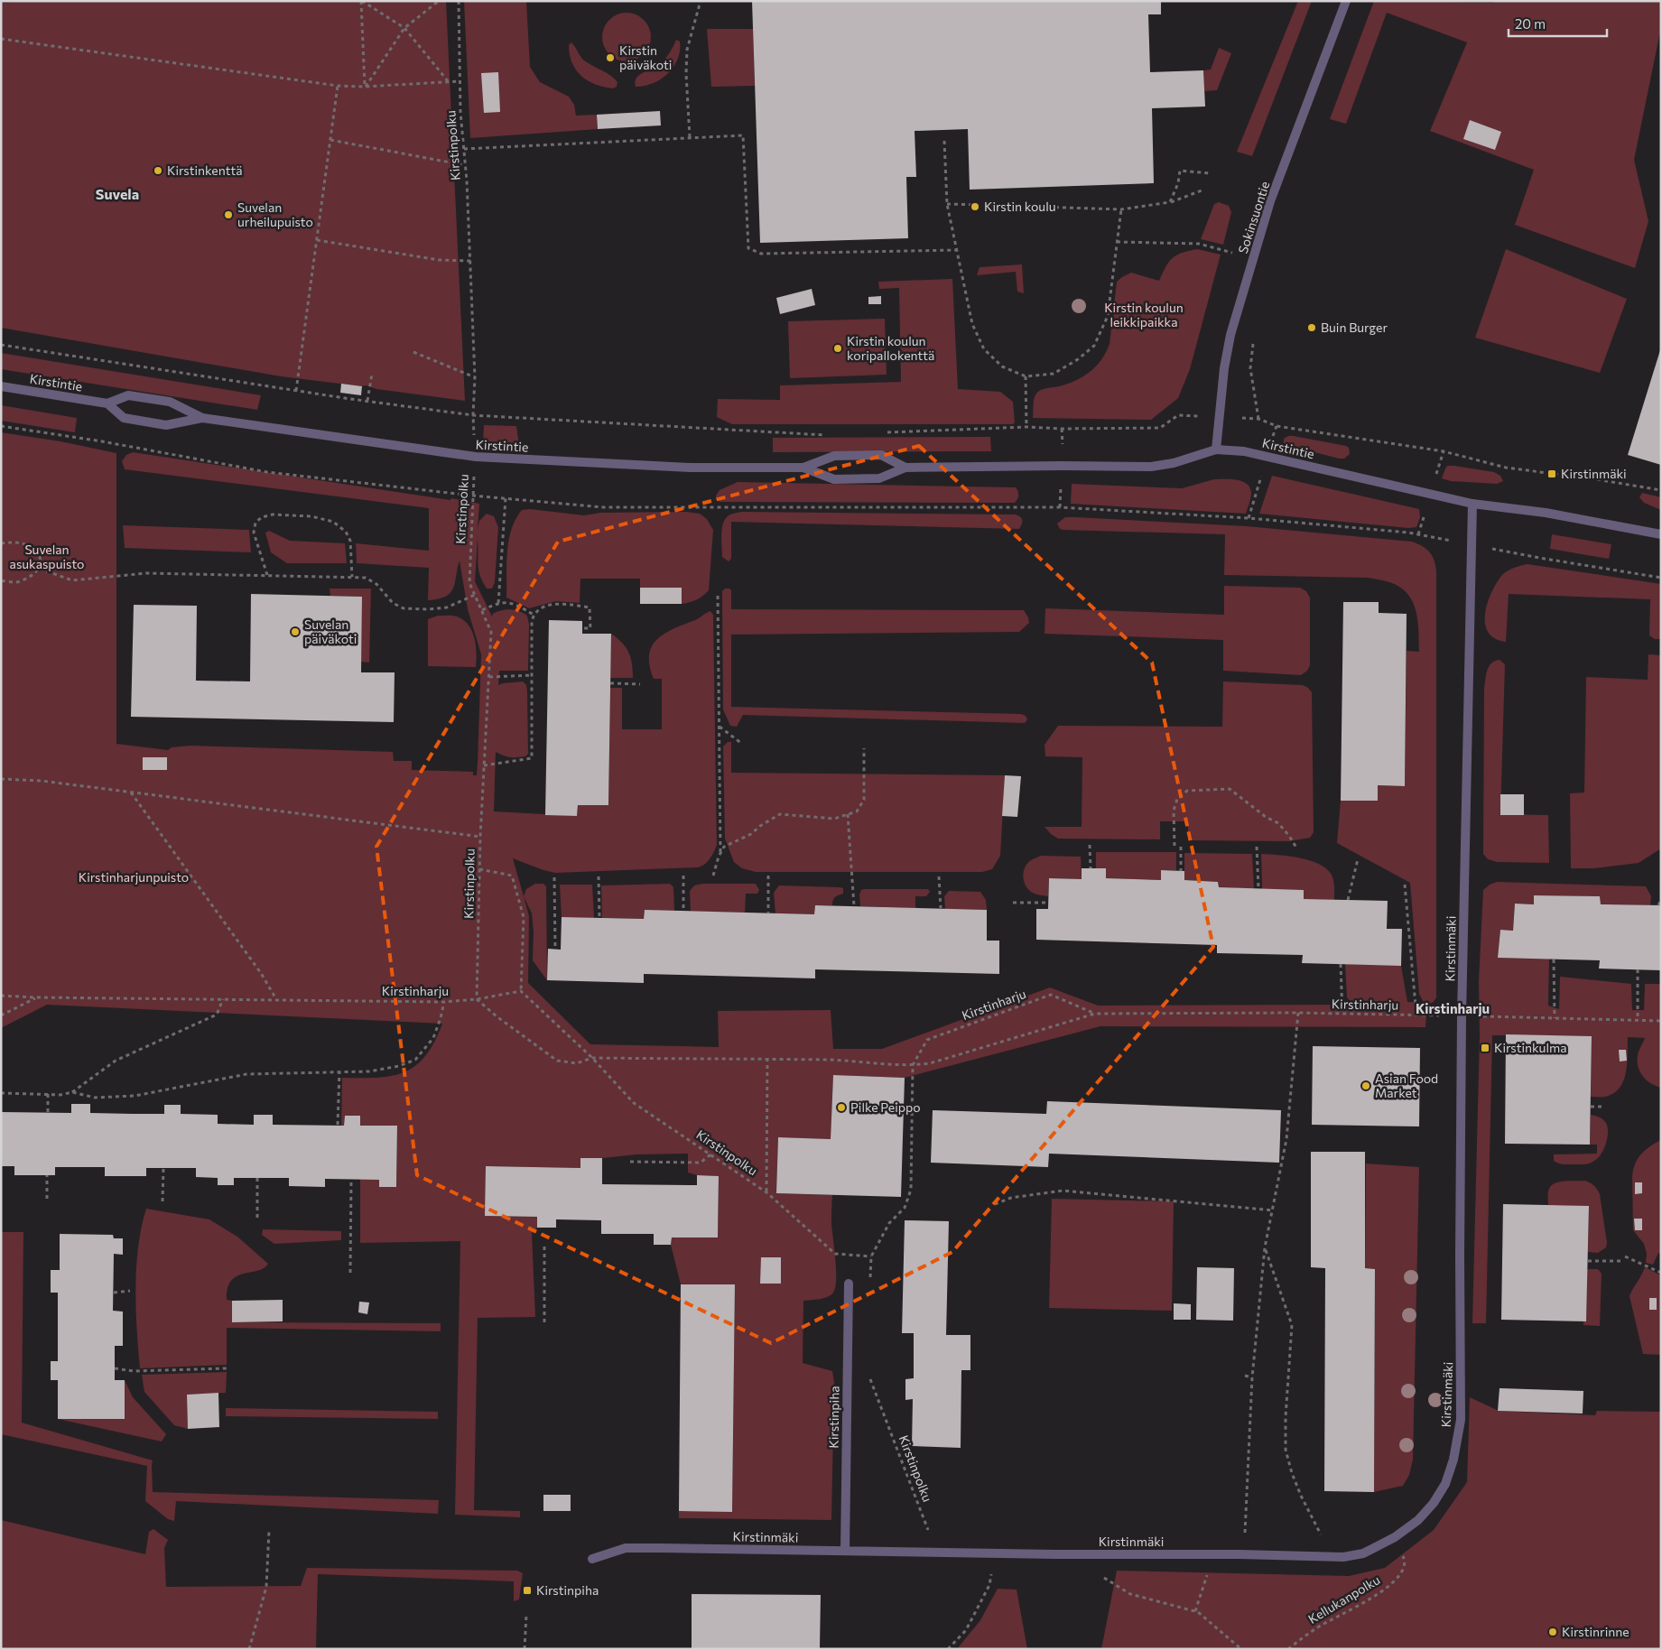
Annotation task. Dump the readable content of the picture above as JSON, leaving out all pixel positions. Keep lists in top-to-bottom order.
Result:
{
  "streets": {
    "street": [
      "Sokinsuontie",
      "Kirstintie",
      "Kirstinmäki",
      "Kirstinpiha"
    ],
    "path": ["Kirstinpolku", "Kirstinharju", "Kellukanpolku"]
  },
  "crossings": [
    ["Kirstinpolku", "Kirstintie"],
    ["Kirstinpolku", "Kirstinharju"],
    ["Sokinsuontie", "Kirstintie"],
    ["Kirstintie", "Kirstinmäki"],
    ["Kirstinmäki", "Kirstinharju"],
    ["Kirstinmäki", "Kirstinpiha"],
    ["Kirstinmäki", "Kellukanpolku"]
  ],
  "districts": ["Suvela", "Kirstinharju"],
  "parks": ["Kirstin koulun leikkipaikka", "Suvelan asukaspuisto", "Kirstinharjunpuisto"],
  "places": {
    "other": [
      "Kirstin päiväkoti",
      "Kirstinkenttä",
      "Kirstin koulu",
      "Suvelan urheilupuisto",
      "Buin Burger",
      "Kirstin koulun koripallokenttä",
      "Suvelan päiväkoti",
      "Asian Food Market",
      "Pilke Peippo",
      "Kirstinrinne"
    ],
    "transit": ["Kirstinmäki", "Kirstinkulma", "Kirstinpiha"]
  },
  "scale_bar": "20 m"
}
